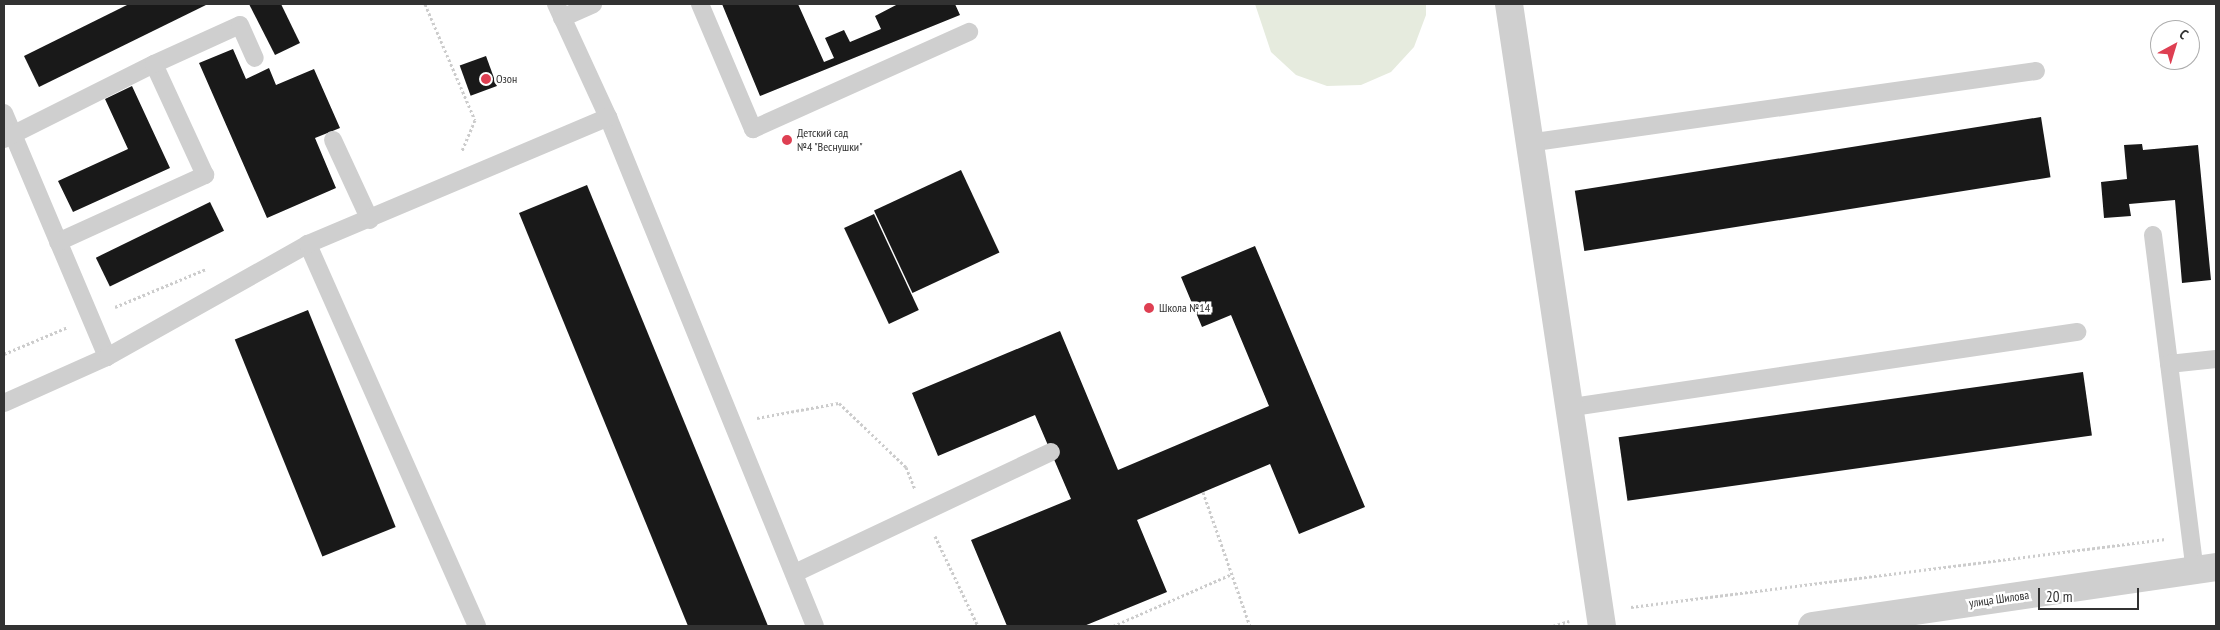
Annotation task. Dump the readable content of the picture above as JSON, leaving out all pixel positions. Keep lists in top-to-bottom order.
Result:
{
  "streets": {
    "street": ["улица Шилова"]
  },
  "places": ["Озон", "Детский сад №4 \"Веснушки\"", "Школа №14"],
  "scale_bar": "20 m",
  "north": "top right"
}
